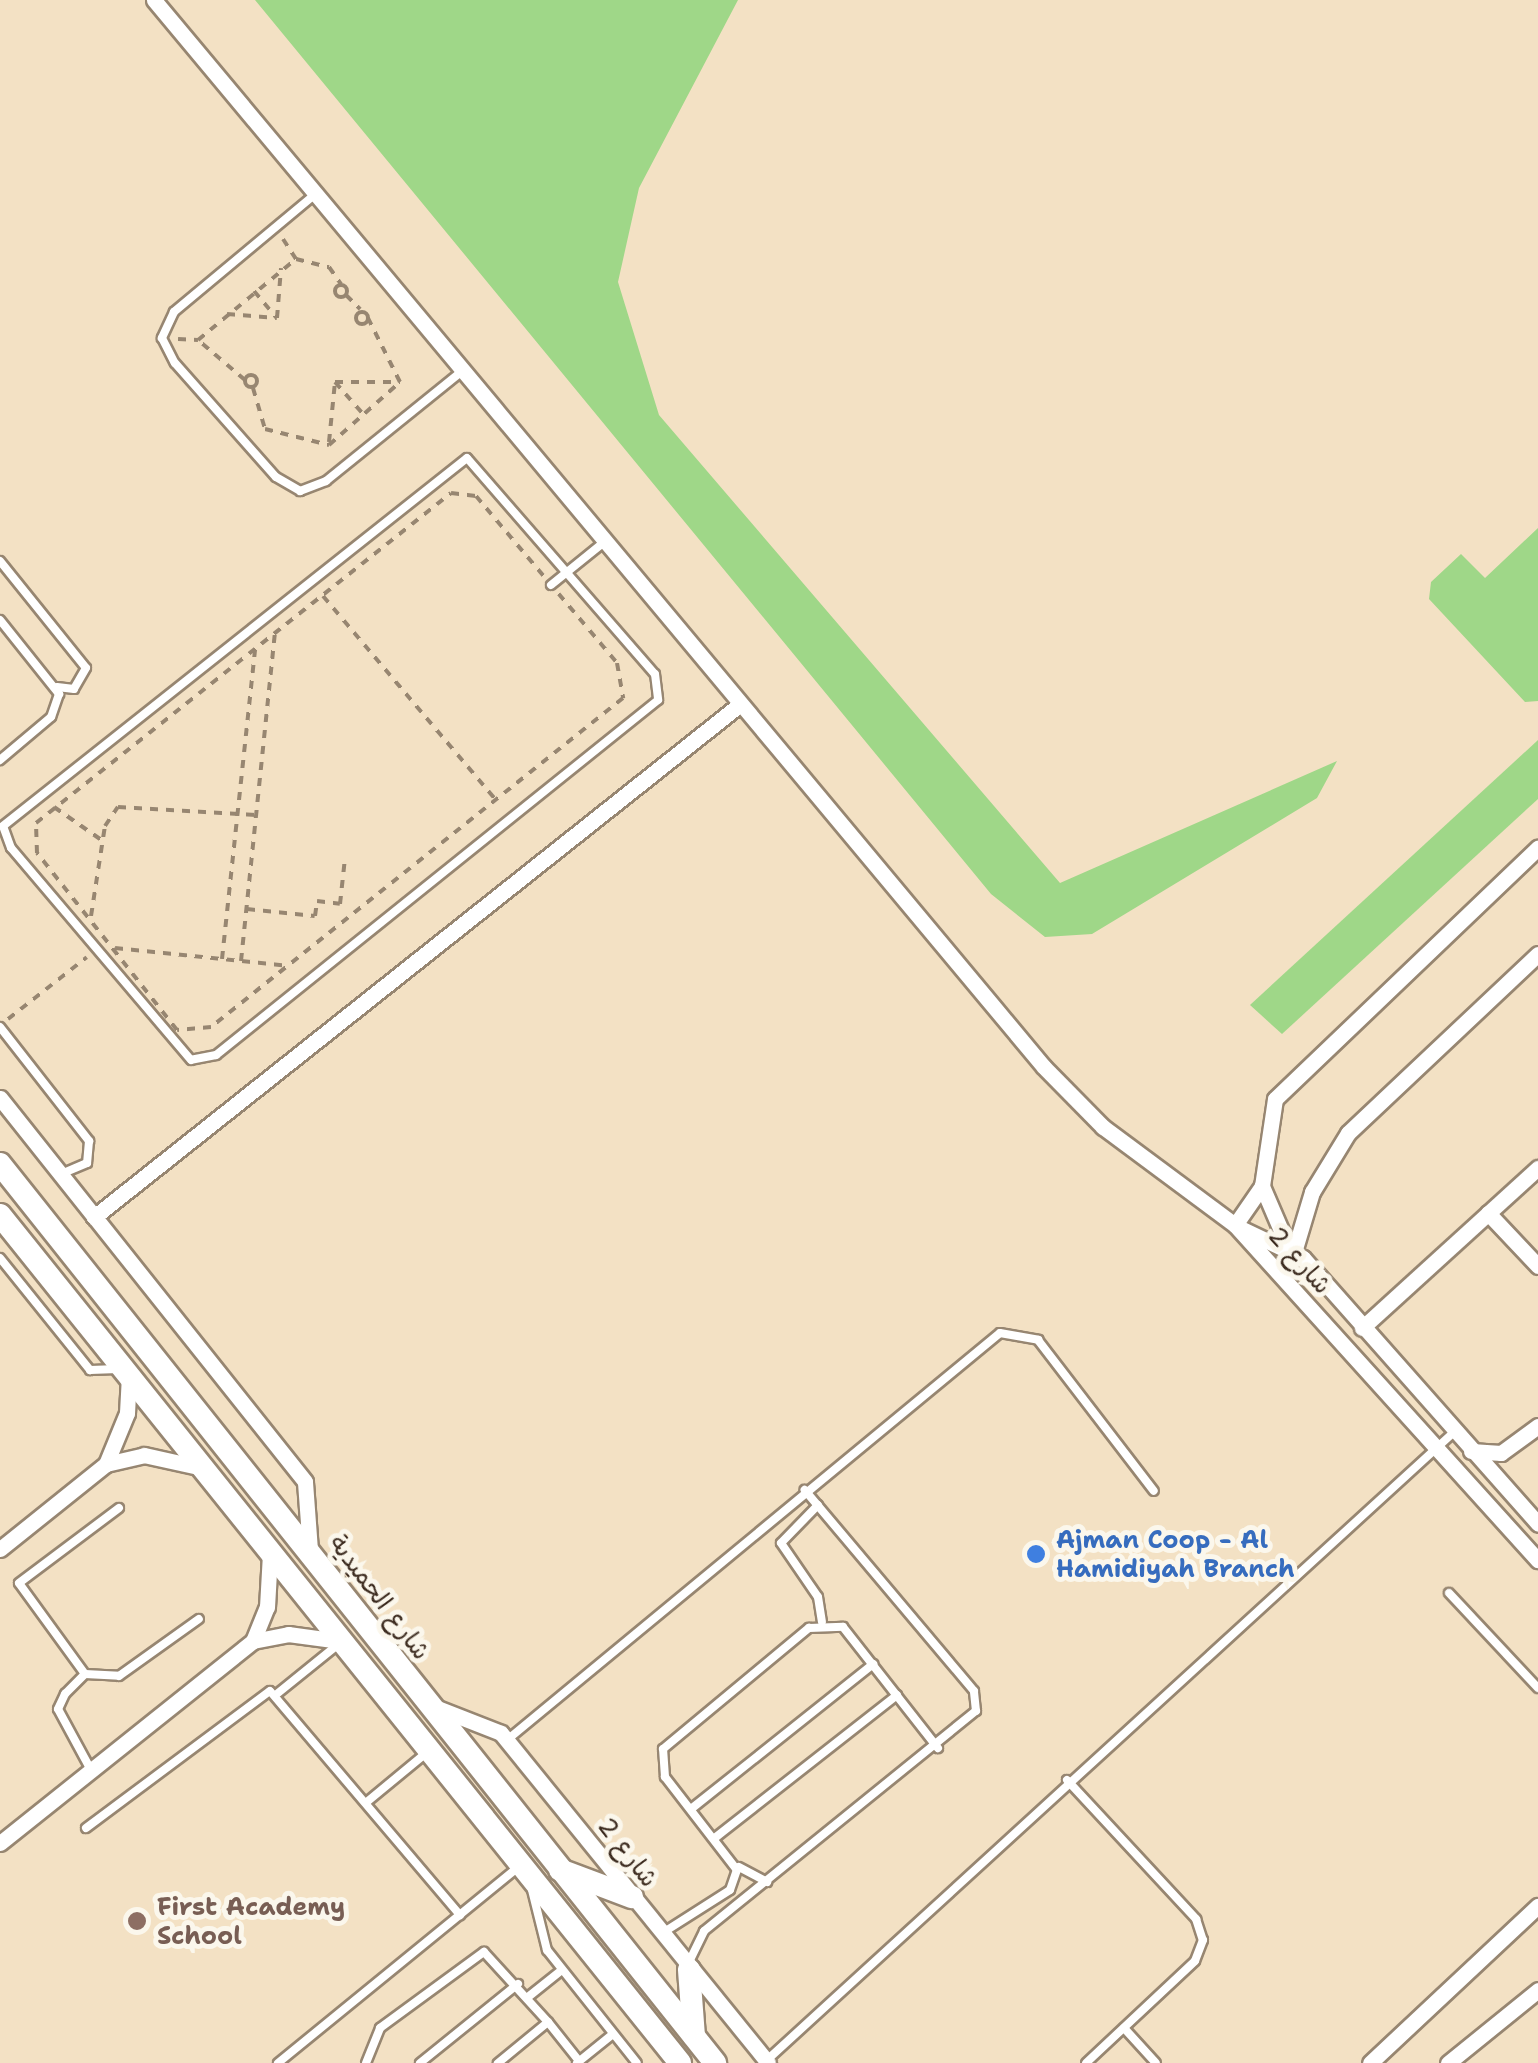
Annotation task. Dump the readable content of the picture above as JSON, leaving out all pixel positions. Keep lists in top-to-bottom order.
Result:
{
  "streets": {
    "street": ["شارع 2", "شارع الحميدية"]
  },
  "crossings": [
    ["شارع 2", "شارع الحميدية"]
  ],
  "places": ["Ajman Coop - Al Hamidiyah Branch", "First Academy School"]
}
